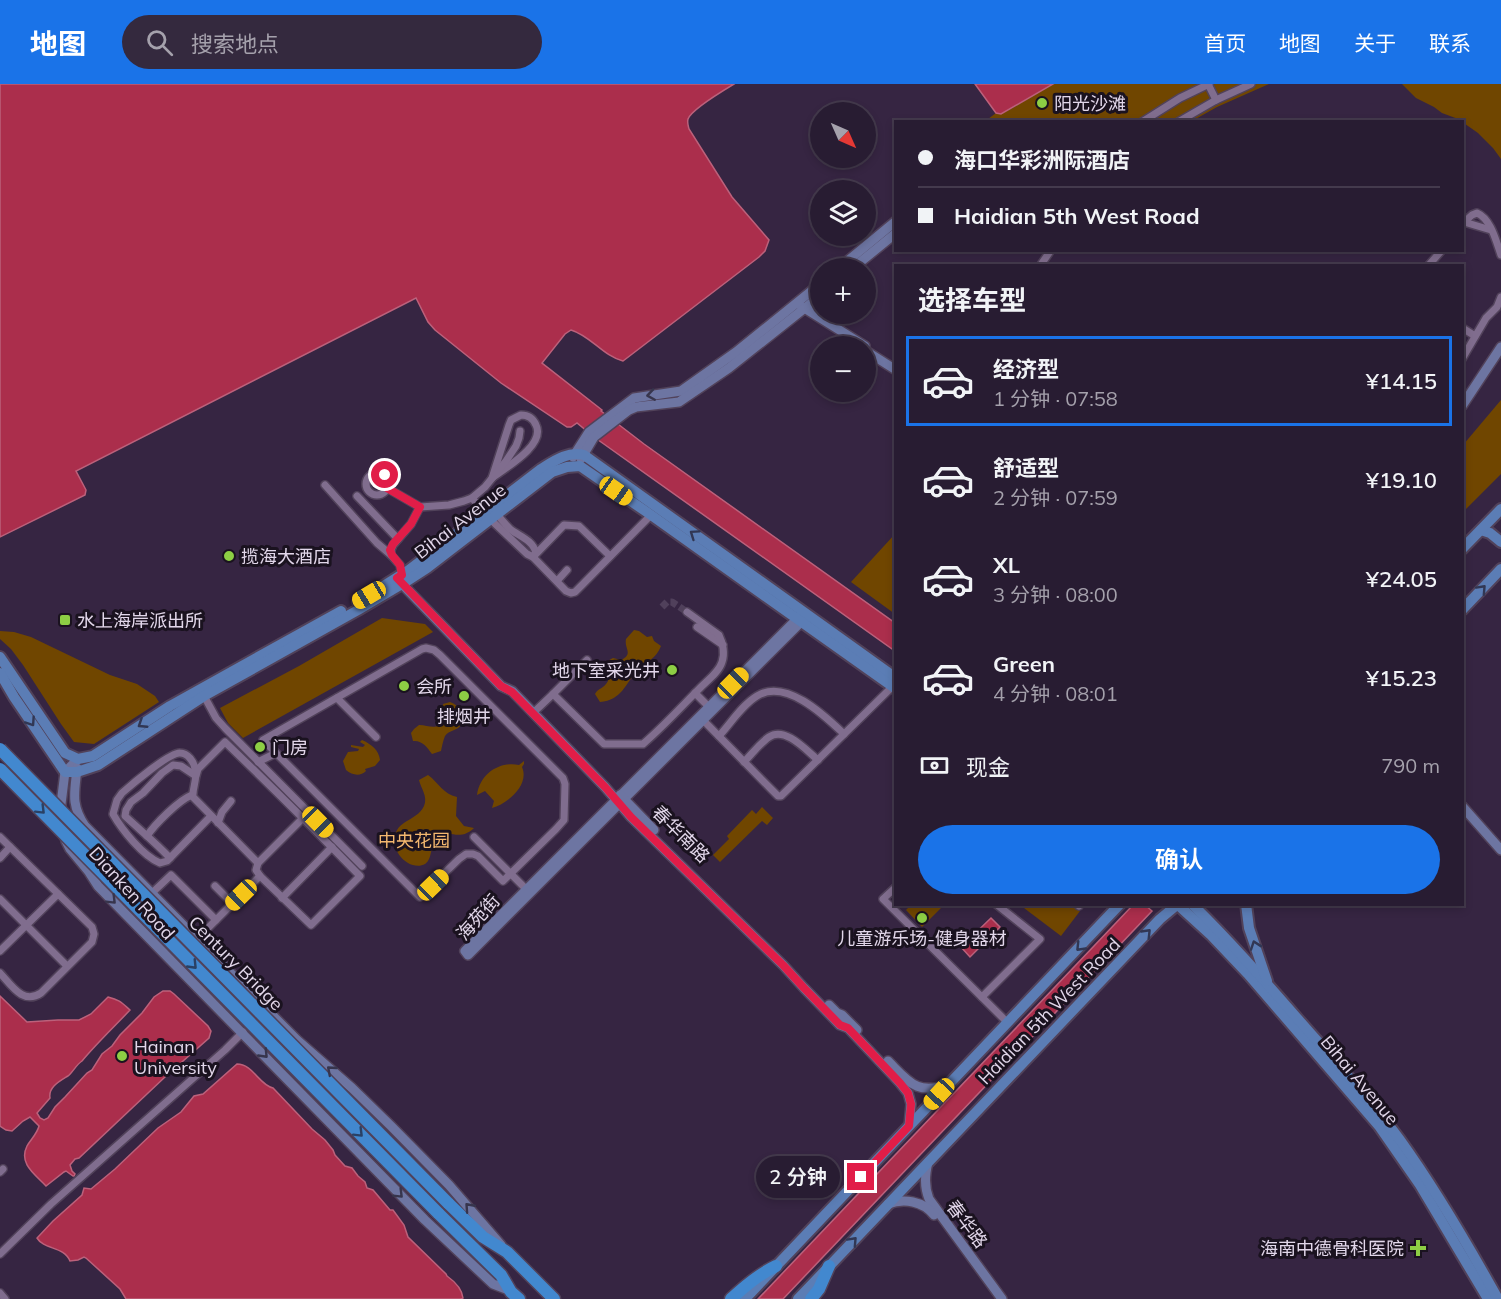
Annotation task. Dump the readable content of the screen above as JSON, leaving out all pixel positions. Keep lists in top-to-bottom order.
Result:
{
  "streets": {
    "highway": ["Century Bridge"],
    "main road": ["Bihai Avenue", "Haidian 5th West Road"],
    "street": [
      "春华南路",
      "Dianken Road",
      "海苑街",
      "春华路"
    ]
  },
  "crossings": [
    ["Bihai Avenue", "春华南路"],
    ["Bihai Avenue", "Dianken Road"],
    ["春华南路", "海苑街"],
    ["春华南路", "Haidian 5th West Road"],
    ["Dianken Road", "Century Bridge"],
    ["Haidian 5th West Road", "春华路"]
  ],
  "parks": ["中央花园"],
  "places": {
    "other": [
      "阳光沙滩",
      "揽海大酒店",
      "地下室采光井",
      "会所",
      "排烟井",
      "门房",
      "儿童游乐场-健身器材",
      "Hainan University"
    ],
    "transit": ["水上海岸派出所"],
    "health": ["海南中德骨科医院"]
  },
  "north": "bottom right",
  "page": {
    "header": "地图",
    "search": "搜索地点",
    "nav": [
      "首页",
      "地图",
      "关于",
      "联系"
    ],
    "map_buttons": ["+", "−"],
    "banner": ["海口华彩洲际酒店", "Haidian 5th West Road"],
    "heading": "选择车型",
    "list": [
      {
        "name": "经济型",
        "note": "1 分钟 · 07:58",
        "value": "¥14.15"
      },
      {
        "name": "舒适型",
        "note": "2 分钟 · 07:59",
        "value": "¥19.10"
      },
      {
        "name": "XL",
        "note": "3 分钟 · 08:00",
        "value": "¥24.05"
      },
      {
        "name": "Green",
        "note": "4 分钟 · 08:01",
        "value": "¥15.23"
      }
    ],
    "pay": ["现金", "790 m"],
    "buttons": "确认",
    "bubble": "2 分钟"
  }
}
